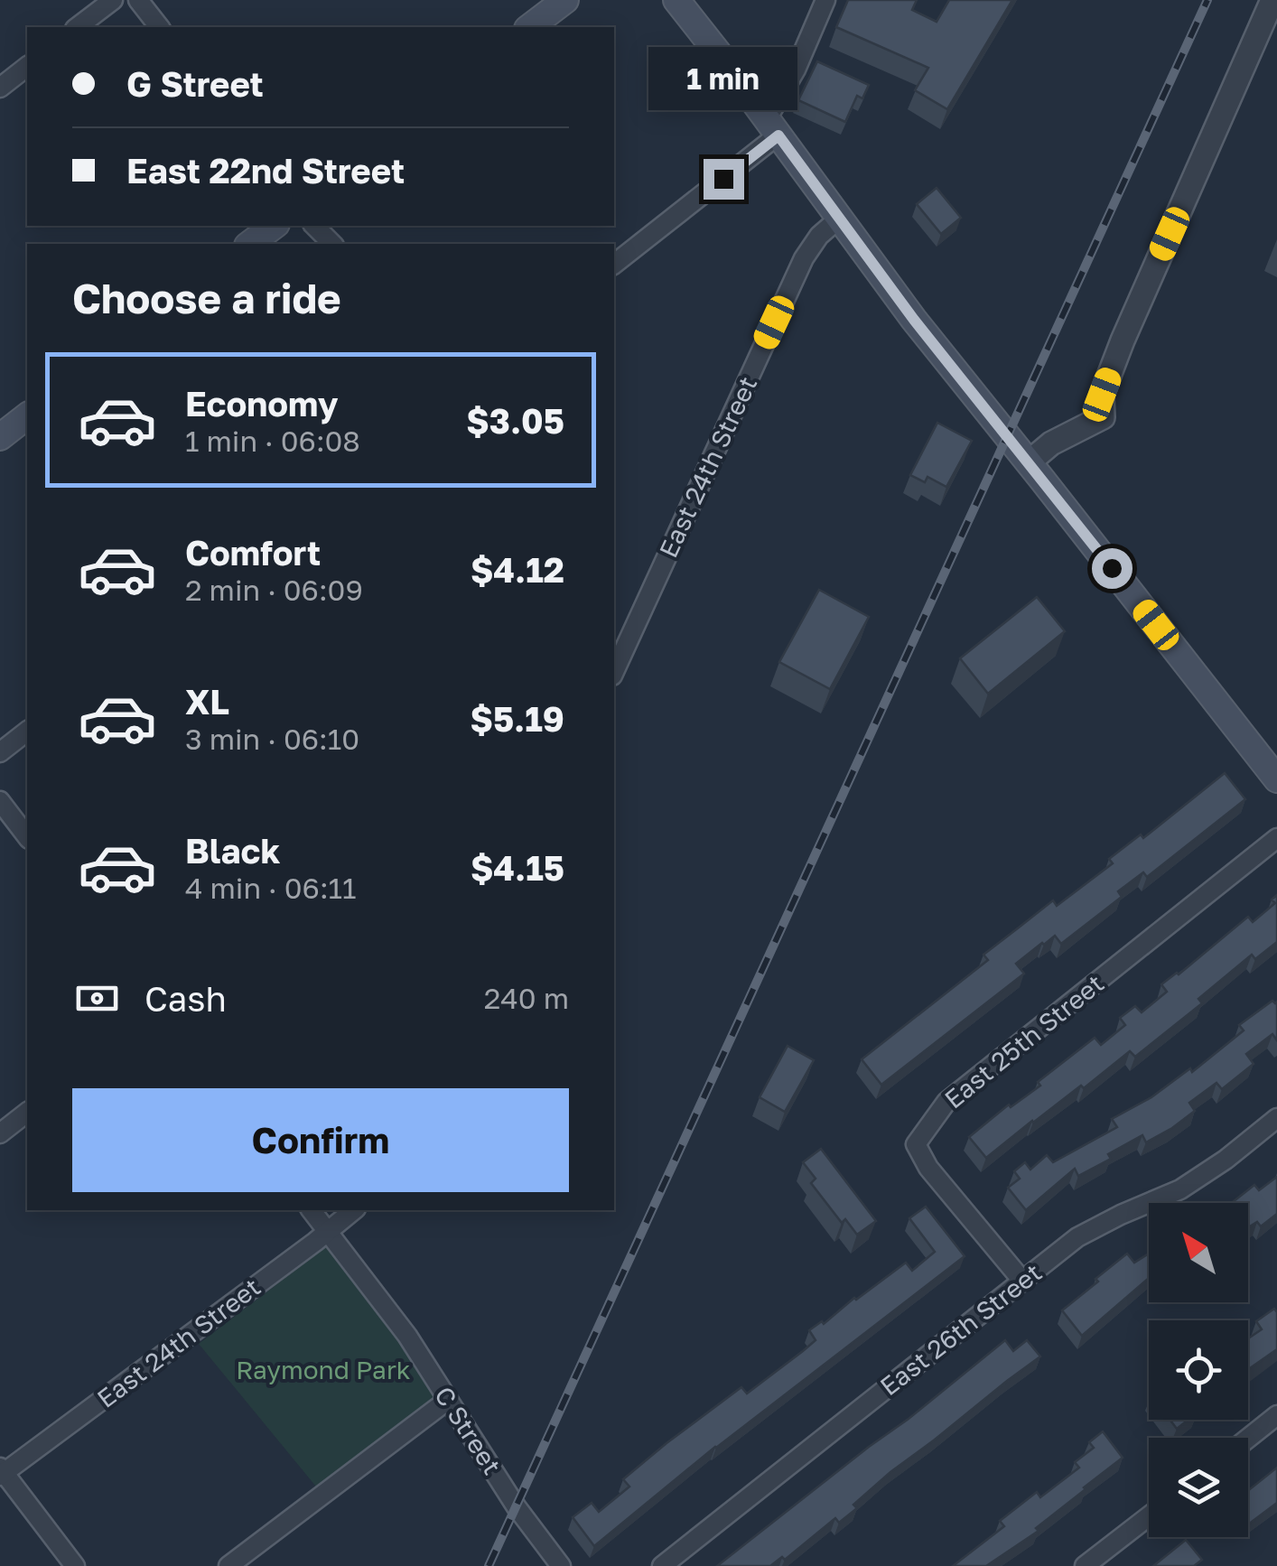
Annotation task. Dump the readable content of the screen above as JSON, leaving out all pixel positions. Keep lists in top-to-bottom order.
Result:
{
  "streets": {
    "street": [
      "East 24th Street",
      "East 25th Street",
      "East 26th Street",
      "C Street"
    ]
  },
  "crossings": [
    ["East 24th Street", "C Street"],
    ["East 25th Street", "East 26th Street"]
  ],
  "parks": ["Raymond Park"],
  "north": "top left",
  "page": {
    "banner": ["G Street", "East 22nd Street"],
    "bubble": "1 min",
    "heading": "Choose a ride",
    "list": [
      {
        "name": "Economy",
        "note": "1 min · 06:08",
        "value": "$3.05"
      },
      {
        "name": "Comfort",
        "note": "2 min · 06:09",
        "value": "$4.12"
      },
      {
        "name": "XL",
        "note": "3 min · 06:10",
        "value": "$5.19"
      },
      {
        "name": "Black",
        "note": "4 min · 06:11",
        "value": "$4.15"
      }
    ],
    "pay": ["Cash", "240 m"],
    "buttons": "Confirm"
  }
}
